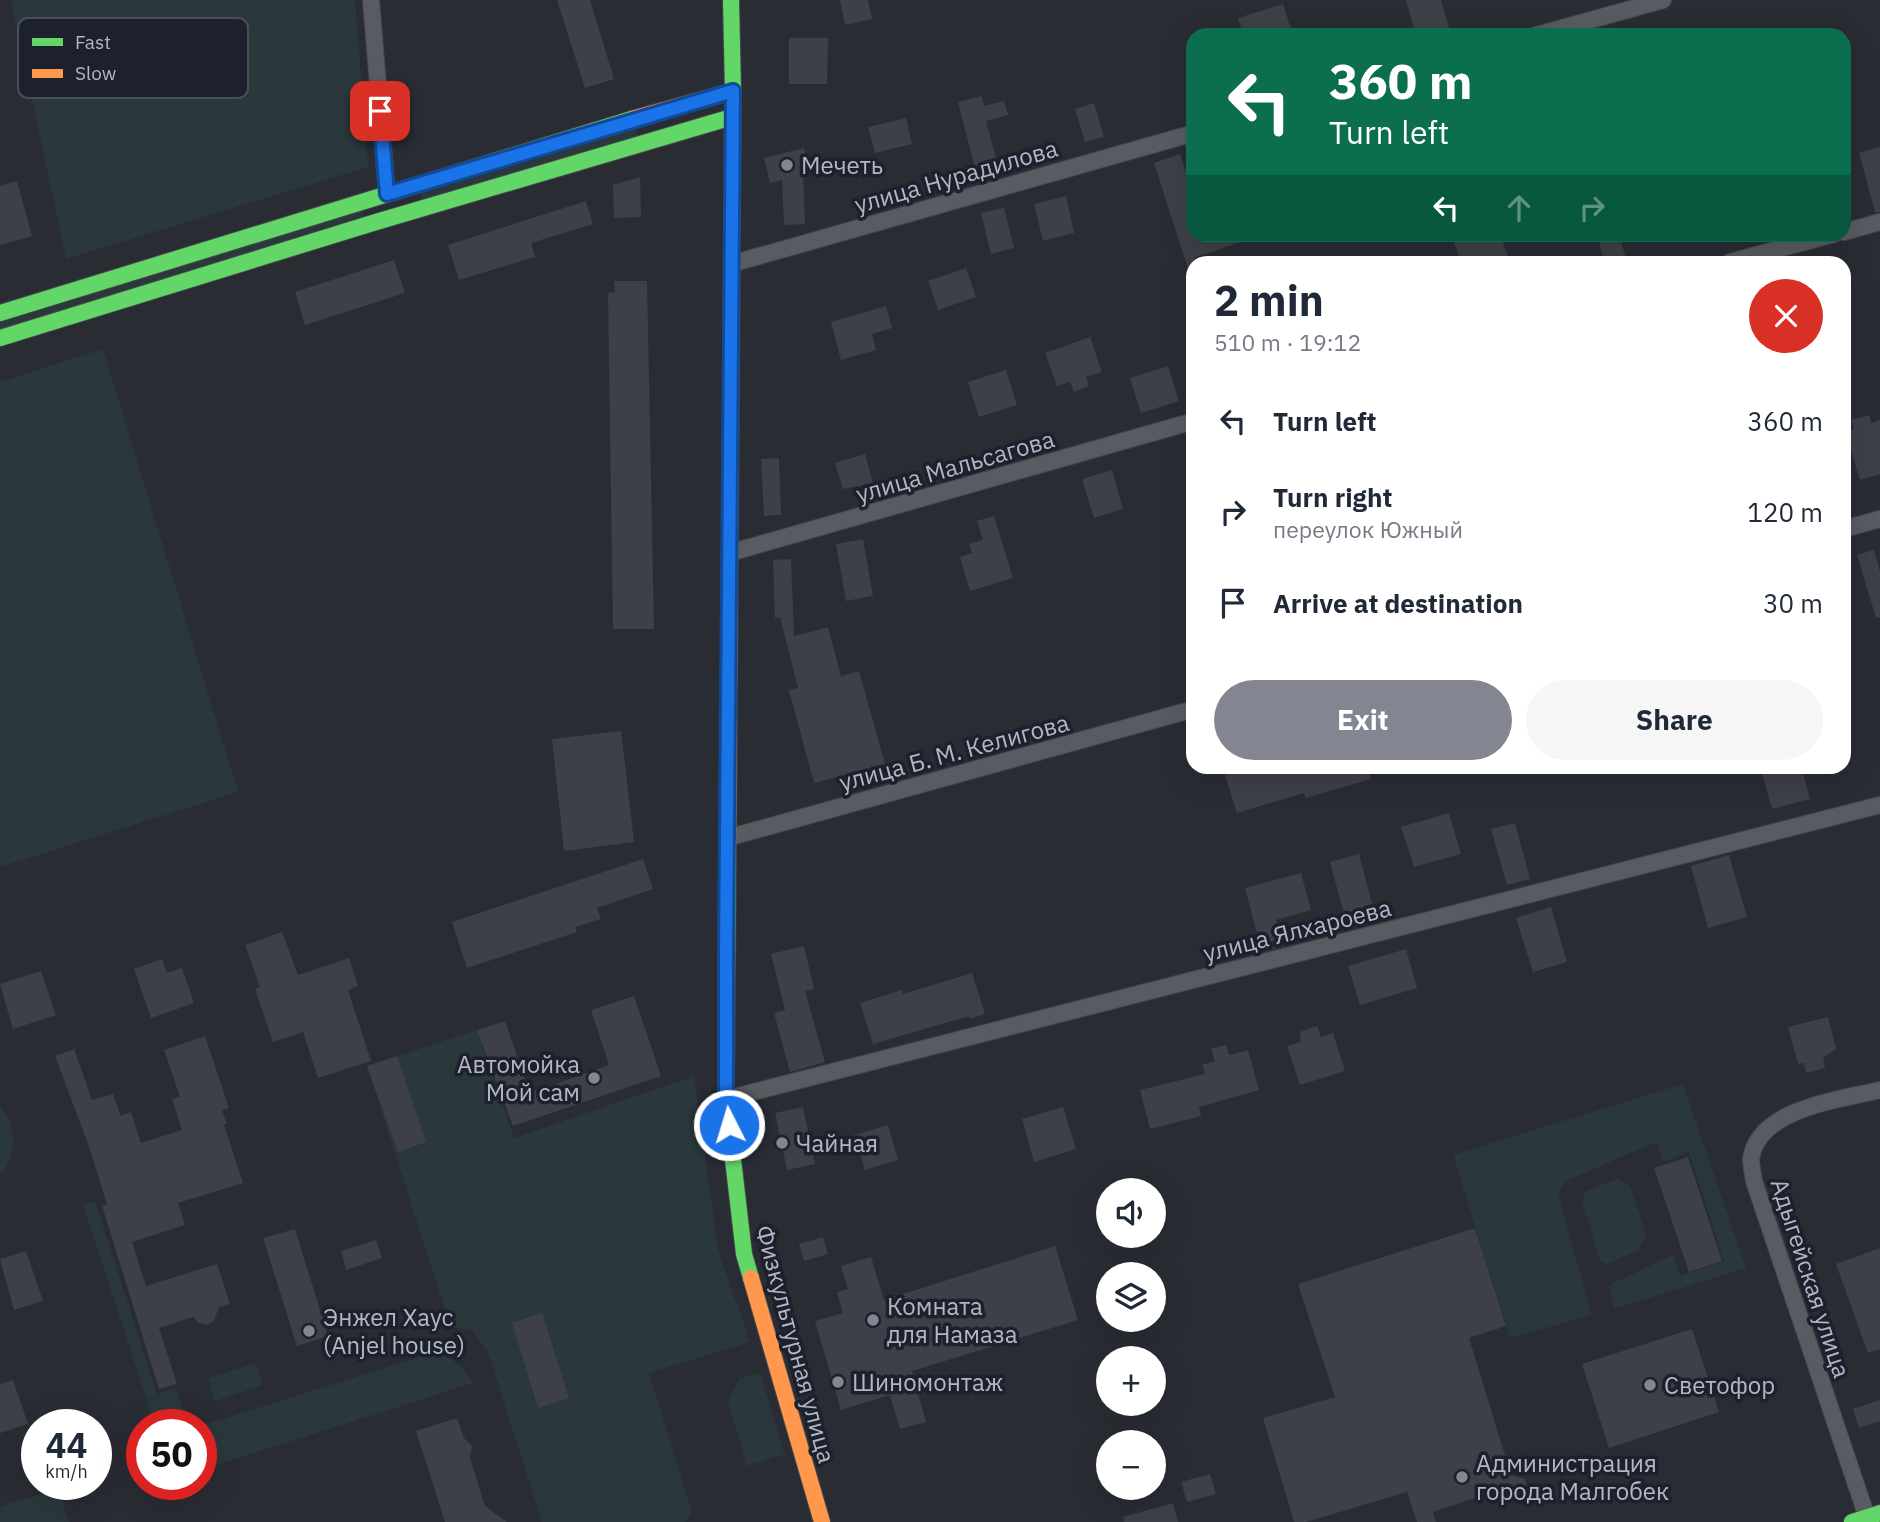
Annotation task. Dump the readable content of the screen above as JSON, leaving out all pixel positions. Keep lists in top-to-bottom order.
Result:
{
  "streets": {
    "main road": ["Физкультурная улица"],
    "street": [
      "улица Нурадилова",
      "улица Мальсагова",
      "улица Б. М. Келигова",
      "улица Ялхароева",
      "Адыгейская улица"
    ]
  },
  "crossings": [
    ["улица Нурадилова", "Физкультурная улица"],
    ["улица Мальсагова", "Физкультурная улица"],
    ["улица Б. М. Келигова", "Физкультурная улица"],
    ["улица Ялхароева", "Физкультурная улица"]
  ],
  "places": [
    "Мечеть",
    "Автомойка Мой сам",
    "Чайная",
    "Комната для Намаза",
    "Энжел Хаус (Anjel house)",
    "Шиномонтаж",
    "Светофор",
    "Администрация города Малгобек"
  ],
  "legend": ["Fast", "Slow"],
  "page": {
    "turn": ["360 m", "Turn left"],
    "heading": ["2 min", "510 m · 19:12"],
    "list": [
      {
        "name": "Turn left",
        "value": "360 m"
      },
      {
        "name": "Turn right",
        "note": "переулок Южный",
        "value": "120 m"
      },
      {
        "name": "Arrive at destination",
        "value": "30 m"
      }
    ],
    "buttons": ["Exit", "Share"],
    "map_buttons": ["+", "−"],
    "speed": "44 km/h",
    "limit": "50"
  }
}
